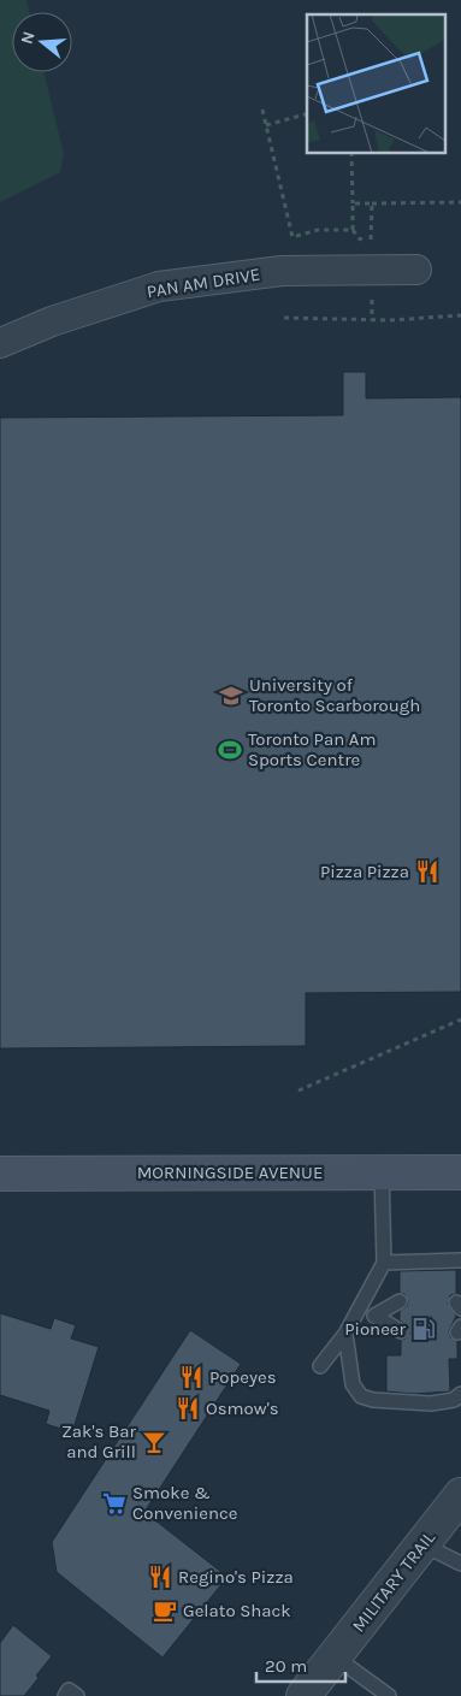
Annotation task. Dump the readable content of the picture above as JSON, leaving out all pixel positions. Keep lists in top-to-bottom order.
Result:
{
  "streets": {
    "main road": ["MORNINGSIDE AVENUE"],
    "street": ["PAN AM DRIVE", "MILITARY TRAIL"]
  },
  "places": {
    "school or university": ["University of Toronto Scarborough"],
    "sports": ["Toronto Pan Am Sports Centre"],
    "restaurant": [
      "Pizza Pizza",
      "Popeyes",
      "Osmow's",
      "Regino's Pizza"
    ],
    "fuel station": ["Pioneer"],
    "bar": ["Zak's Bar and Grill"],
    "supermarket": ["Smoke & Convenience"],
    "cafe": ["Gelato Shack"]
  },
  "scale_bar": "20 m",
  "north": "left"
}
